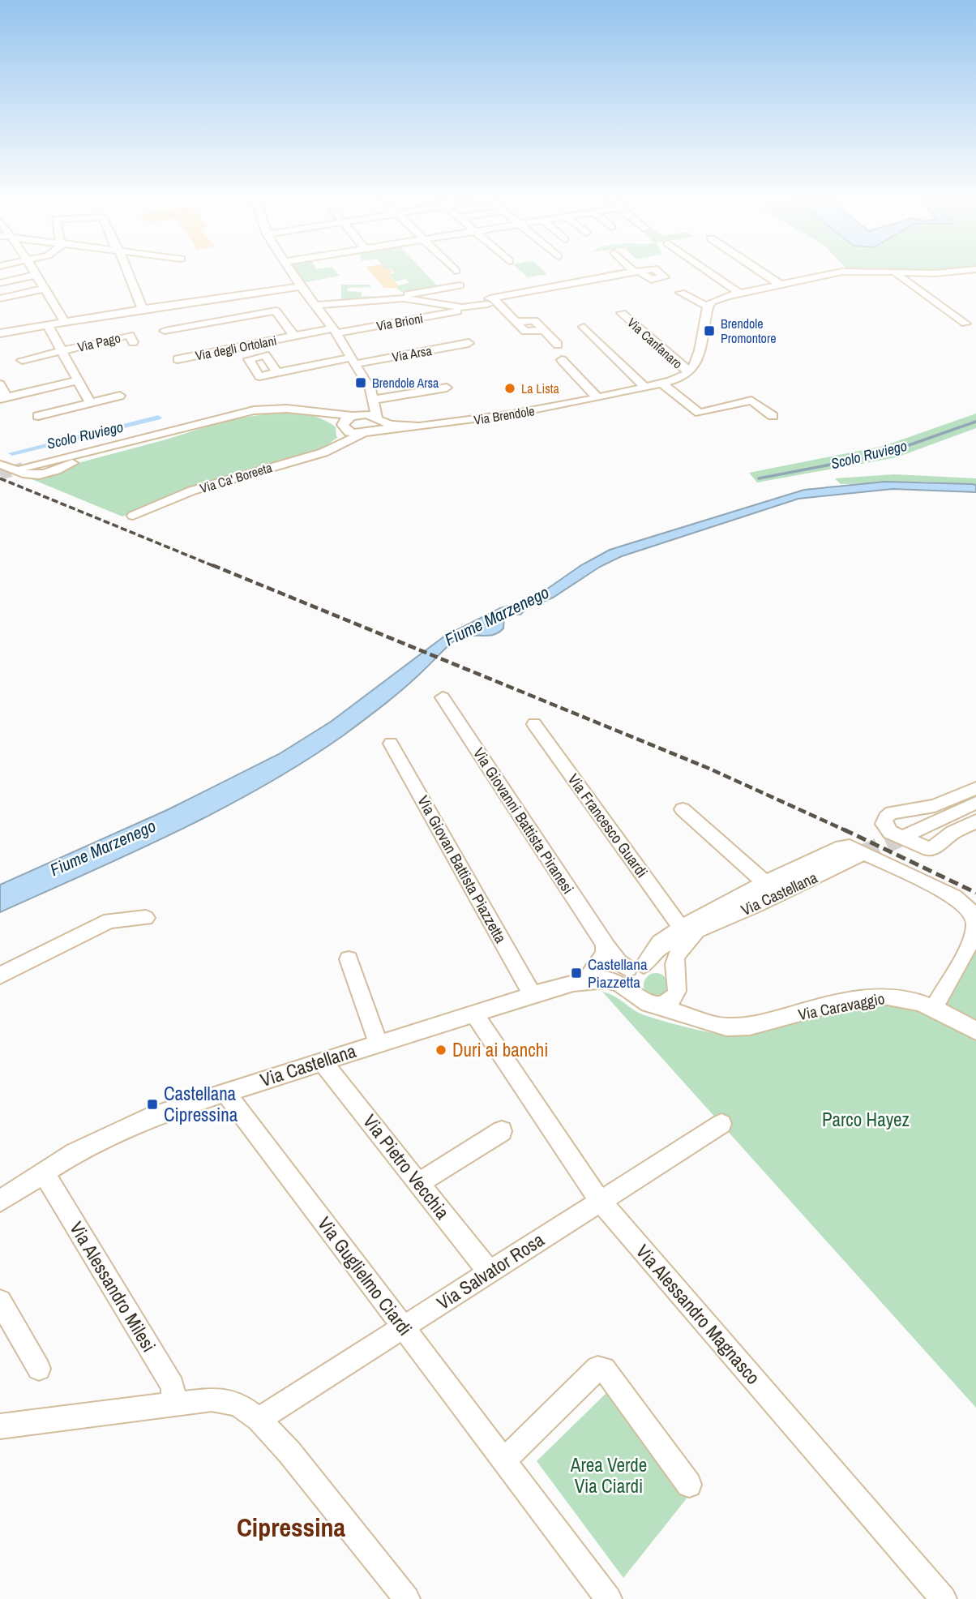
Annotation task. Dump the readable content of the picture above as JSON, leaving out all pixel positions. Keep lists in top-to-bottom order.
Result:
{
  "streets": {
    "street": [
      "Via Brioni",
      "Via Pago",
      "Via Canfanaro",
      "Via degli Ortolani",
      "Via Arsa",
      "Via Brendole",
      "Via Ca' Boreeta",
      "Via Giovanni Battista Piranesi",
      "Via Francesco Guardi",
      "Via Giovan Battista Piazzetta",
      "Via Castellana",
      "Via Caravaggio",
      "Via Pietro Vecchia",
      "Via Salvator Rosa",
      "Via Guglielmo Ciardi",
      "Via Alessandro Milesi",
      "Via Alessandro Magnasco"
    ]
  },
  "crossings": [
    ["Via Brioni", "Via degli Ortolani"],
    ["Via Canfanaro", "Via Brendole"],
    ["Via Brendole", "Via Ca' Boreeta"],
    ["Via Giovanni Battista Piranesi", "Via Castellana"],
    ["Via Giovanni Battista Piranesi", "Via Caravaggio"],
    ["Via Francesco Guardi", "Via Castellana"],
    ["Via Giovan Battista Piazzetta", "Via Castellana"],
    ["Via Castellana", "Via Caravaggio"],
    ["Via Castellana", "Via Pietro Vecchia"],
    ["Via Castellana", "Via Guglielmo Ciardi"],
    ["Via Castellana", "Via Alessandro Milesi"],
    ["Via Castellana", "Via Alessandro Magnasco"],
    ["Via Pietro Vecchia", "Via Salvator Rosa"],
    ["Via Salvator Rosa", "Via Guglielmo Ciardi"],
    ["Via Salvator Rosa", "Via Alessandro Magnasco"]
  ],
  "districts": ["Cipressina"],
  "water": ["Scolo Ruviego", "Fiume Marzenego"],
  "parks": ["Parco Hayez", "Area Verde Via Ciardi"],
  "places": {
    "transit": [
      "Brendole Promontore",
      "Brendole Arsa",
      "Castellana Piazzetta",
      "Castellana Cipressina"
    ],
    "other": ["La Lista", "Duri ai banchi"]
  }
}
